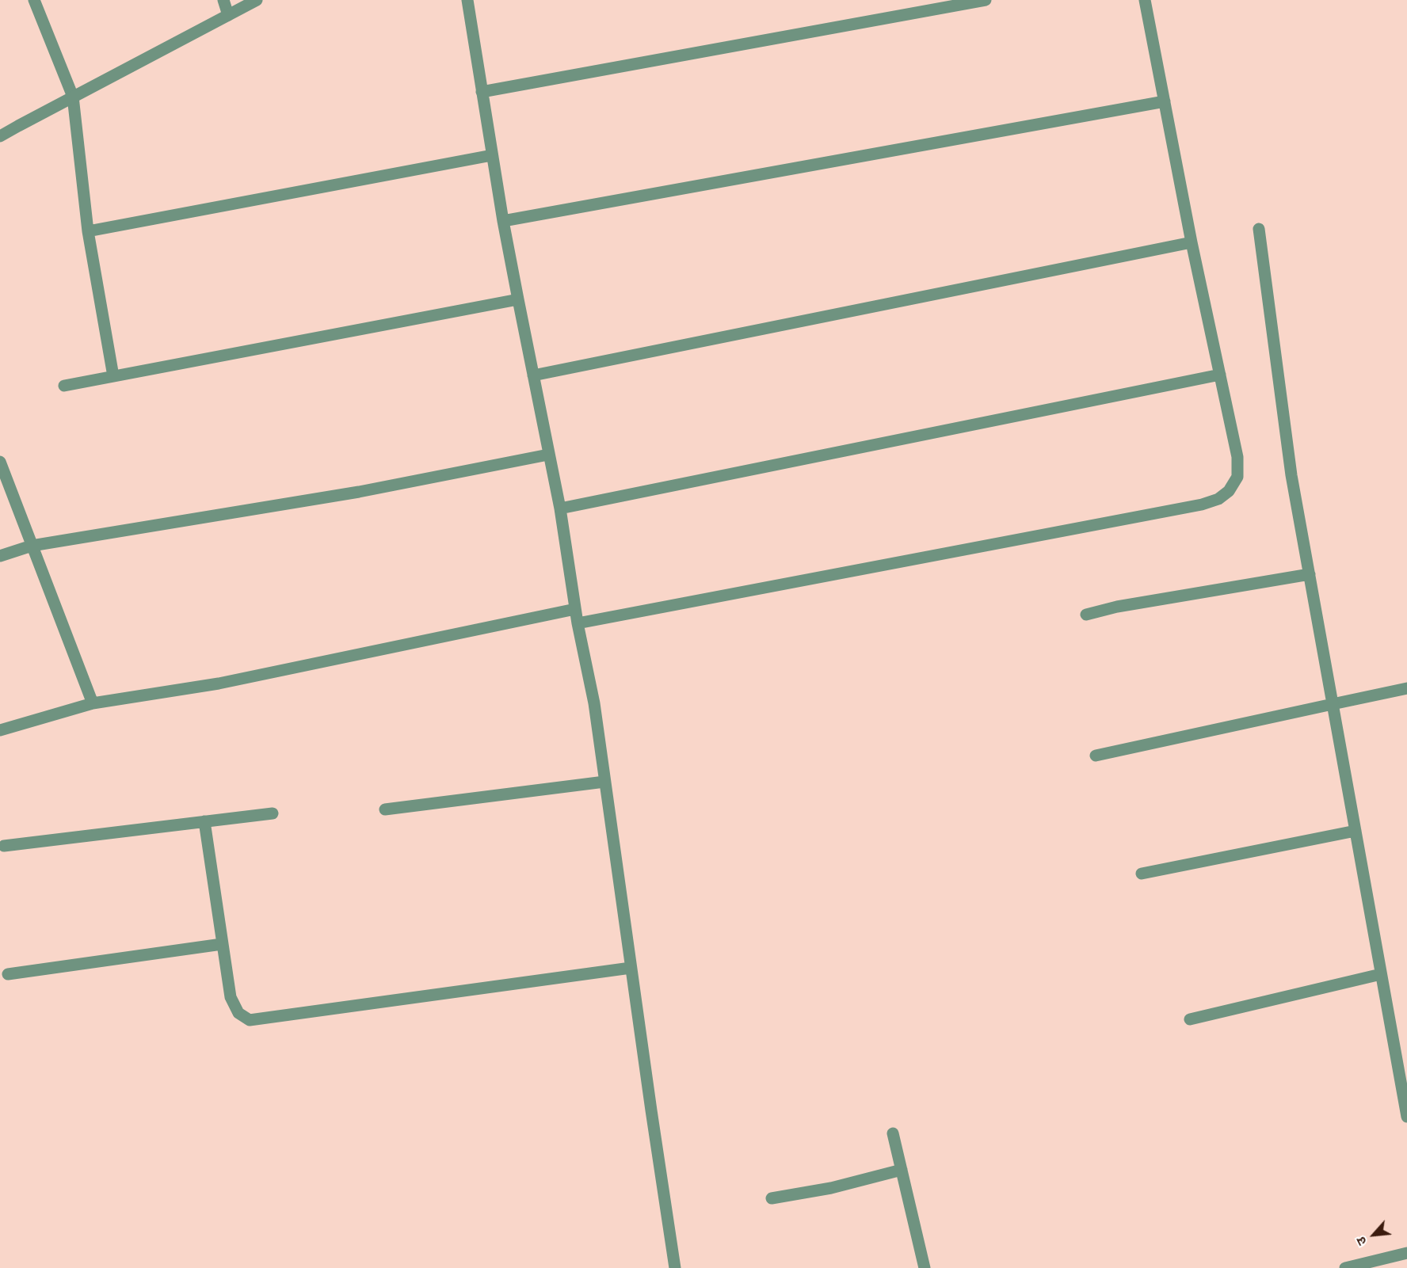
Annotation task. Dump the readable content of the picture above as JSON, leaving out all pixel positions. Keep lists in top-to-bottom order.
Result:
{
  "north": "bottom left"
}
